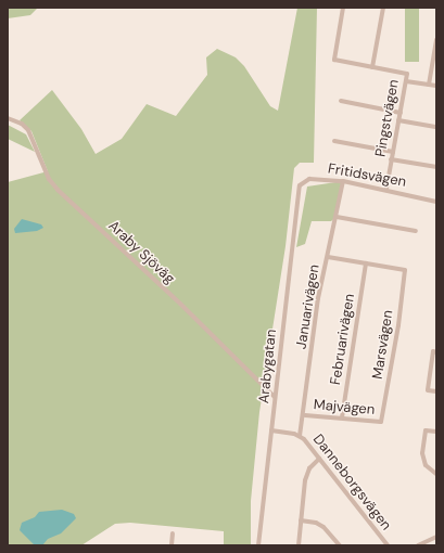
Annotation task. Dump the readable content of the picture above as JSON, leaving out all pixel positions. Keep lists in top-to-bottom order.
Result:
{
  "streets": {
    "street": [
      "Pingstvägen",
      "Fritidsvägen",
      "Araby Sjöväg",
      "Januarivägen",
      "Februarivägen",
      "Marsvägen",
      "Arabygatan",
      "Majvägen",
      "Danneborgsvägen"
    ]
  },
  "crossings": [
    ["Pingstvägen", "Fritidsvägen"],
    ["Fritidsvägen", "Januarivägen"],
    ["Fritidsvägen", "Arabygatan"],
    ["Araby Sjöväg", "Arabygatan"],
    ["Januarivägen", "Majvägen"],
    ["Januarivägen", "Danneborgsvägen"],
    ["Februarivägen", "Marsvägen"],
    ["Februarivägen", "Majvägen"],
    ["Marsvägen", "Majvägen"],
    ["Arabygatan", "Danneborgsvägen"]
  ]
}
